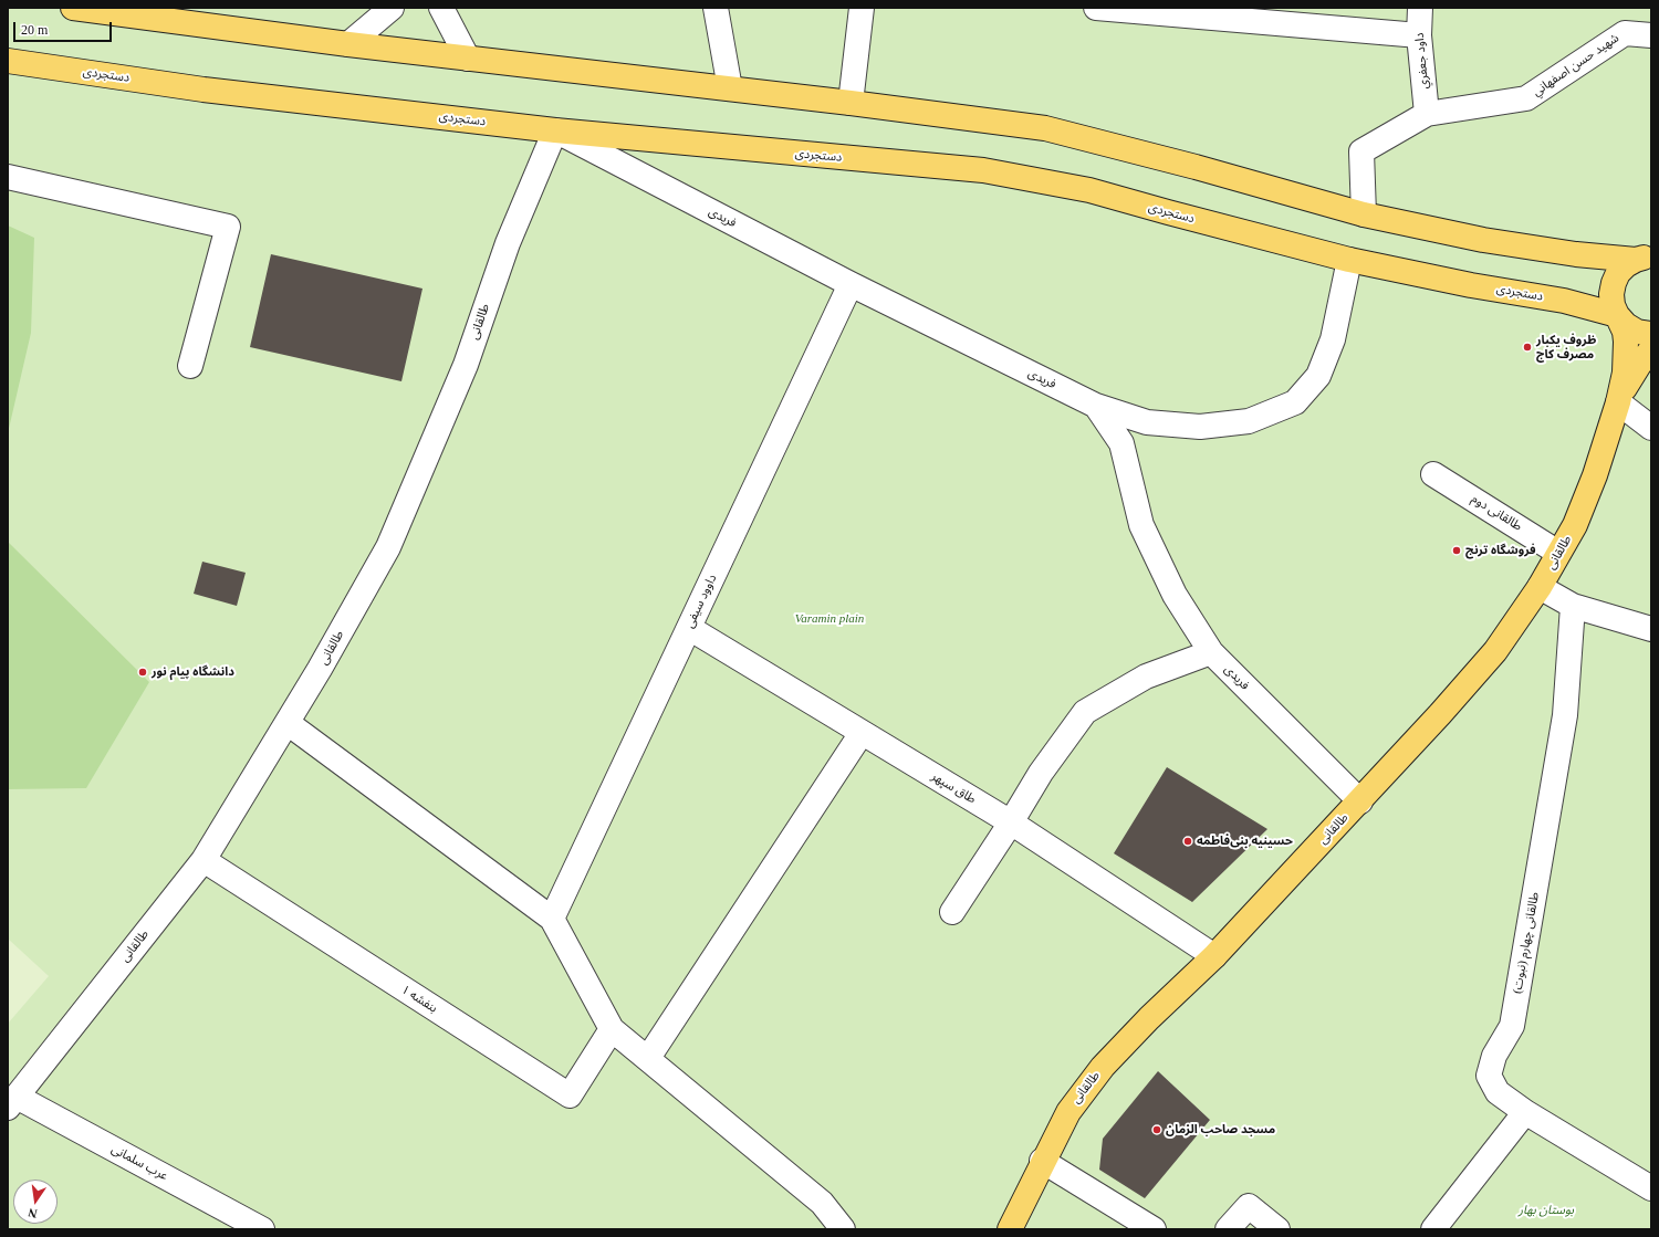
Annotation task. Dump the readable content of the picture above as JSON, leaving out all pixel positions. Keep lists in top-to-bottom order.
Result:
{
  "streets": {
    "main road": ["دستجردی", "طالقانی"],
    "street": [
      "داود جعفري",
      "شهيد حسن اصفهاني",
      "فریدی",
      "طالقانی دوم",
      "داوود سیفی",
      "طاق سپهر",
      "طالقانی چهارم (نبوت)",
      "بنفشه ۱",
      "عرب سلمانی"
    ]
  },
  "crossings": [
    ["داود جعفري", "شهيد حسن اصفهاني"],
    ["دستجردی", "فریدی"],
    ["دستجردی", "طالقانی"],
    ["فریدی", "طالقانی"],
    ["فریدی", "داوود سیفی"],
    ["طالقانی", "طالقانی دوم"],
    ["طالقانی", "طاق سپهر"],
    ["طالقانی", "بنفشه ۱"],
    ["طالقانی", "عرب سلمانی"],
    ["داوود سیفی", "طاق سپهر"]
  ],
  "parks": ["Varamin plain", "بوستان بهار"],
  "places": [
    "ظروف یکبار مصرف کاج",
    "فروشگاه ترنج",
    "دانشگاه پیام نور",
    "حسینیه بنی‌فاطمه",
    "مسجد صاحب الزمان"
  ],
  "scale_bar": "20 m",
  "north": "bottom"
}
